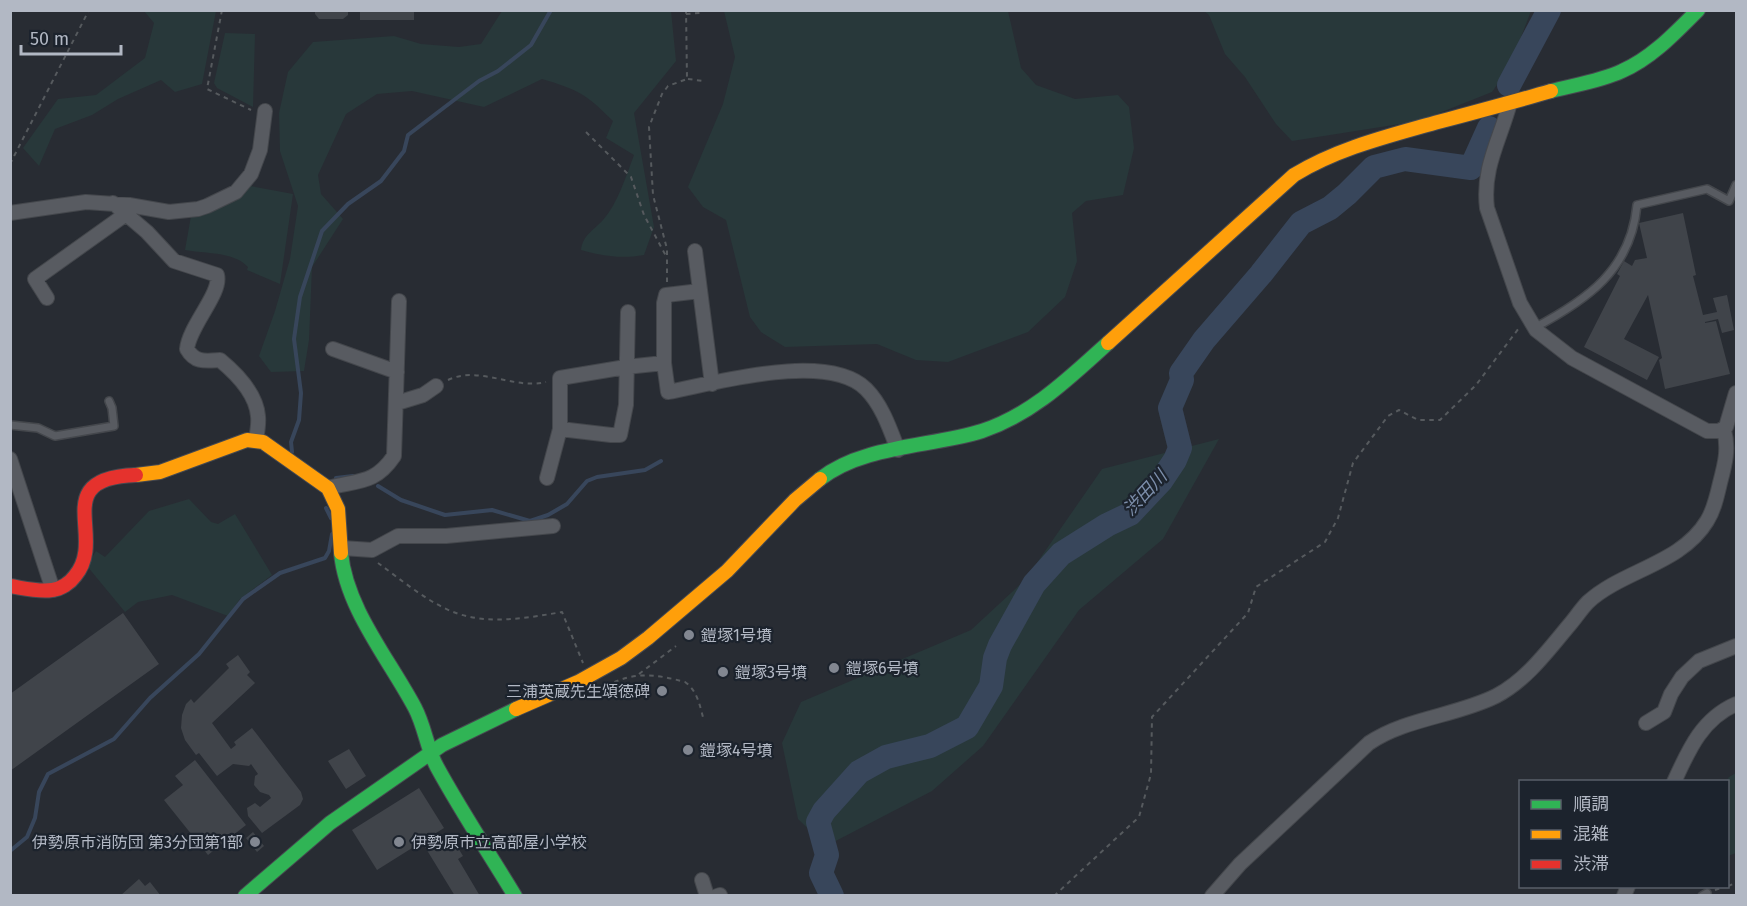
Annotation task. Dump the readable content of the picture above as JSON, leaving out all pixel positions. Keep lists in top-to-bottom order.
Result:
{
  "water": ["渋田川"],
  "places": [
    "鎧塚1号墳",
    "鎧塚6号墳",
    "鎧塚3号墳",
    "三浦英蔵先生頌徳碑",
    "鎧塚4号墳",
    "伊勢原市消防団 第3分団第1部",
    "伊勢原市立高部屋小学校"
  ],
  "legend": ["順調", "混雑", "渋滞"],
  "scale_bar": "50 m"
}
